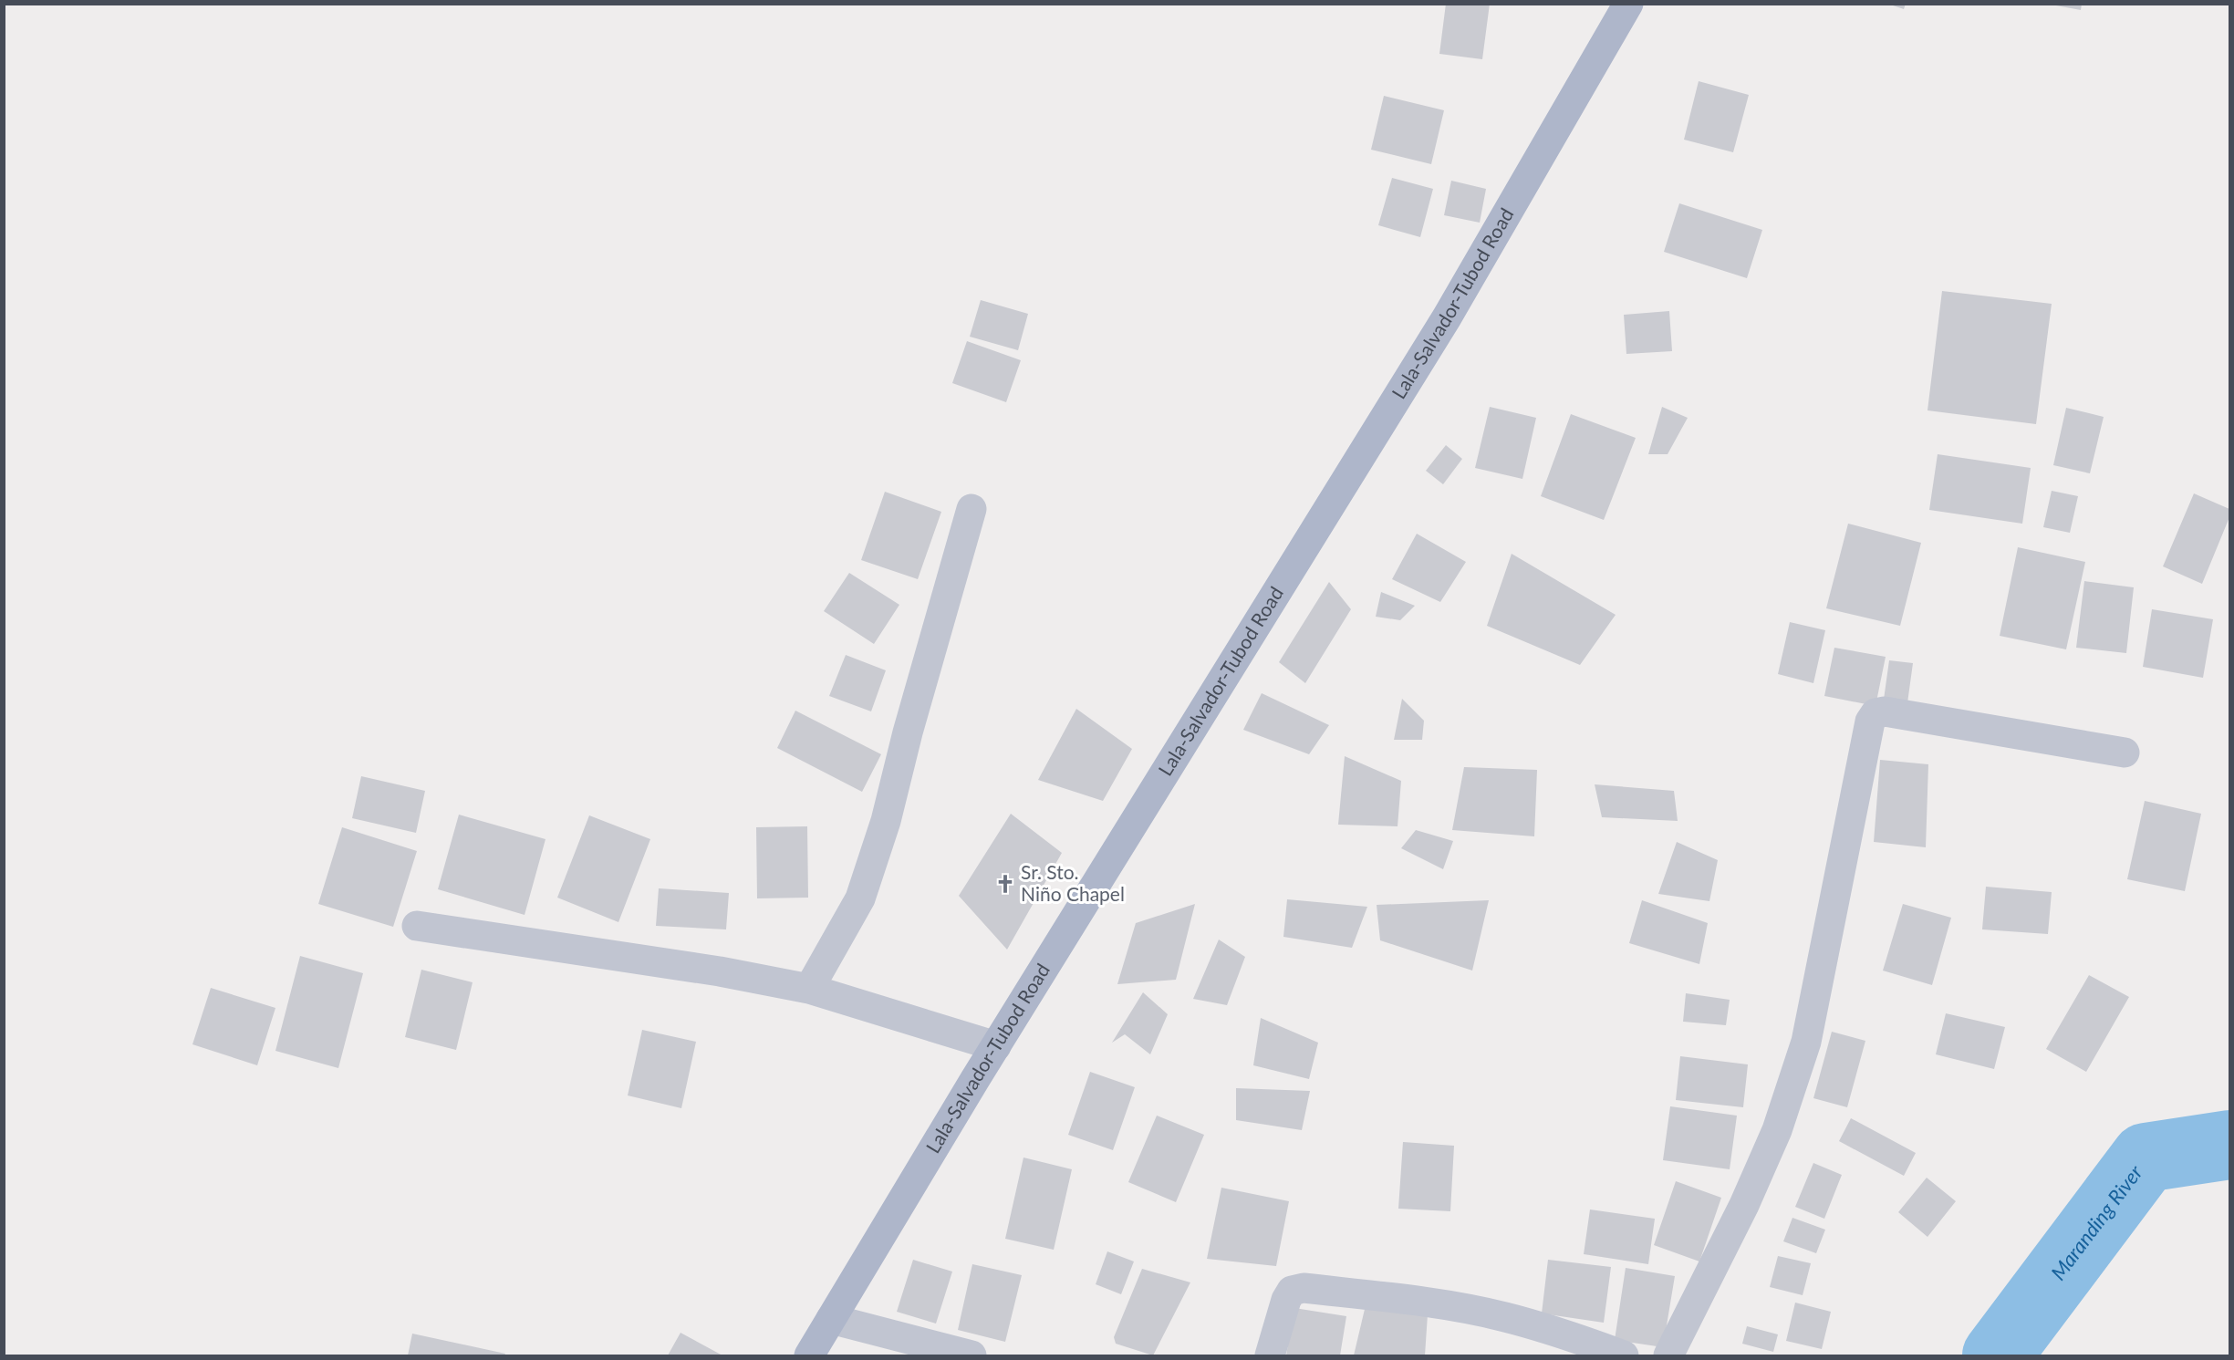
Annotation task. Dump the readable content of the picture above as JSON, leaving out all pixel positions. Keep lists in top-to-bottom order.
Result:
{
  "streets": {
    "main road": ["Lala-Salvador-Tubod Road"]
  },
  "water": ["Maranding River"],
  "places": {
    "church": ["Sr. Sto. Niño Chapel"]
  }
}
